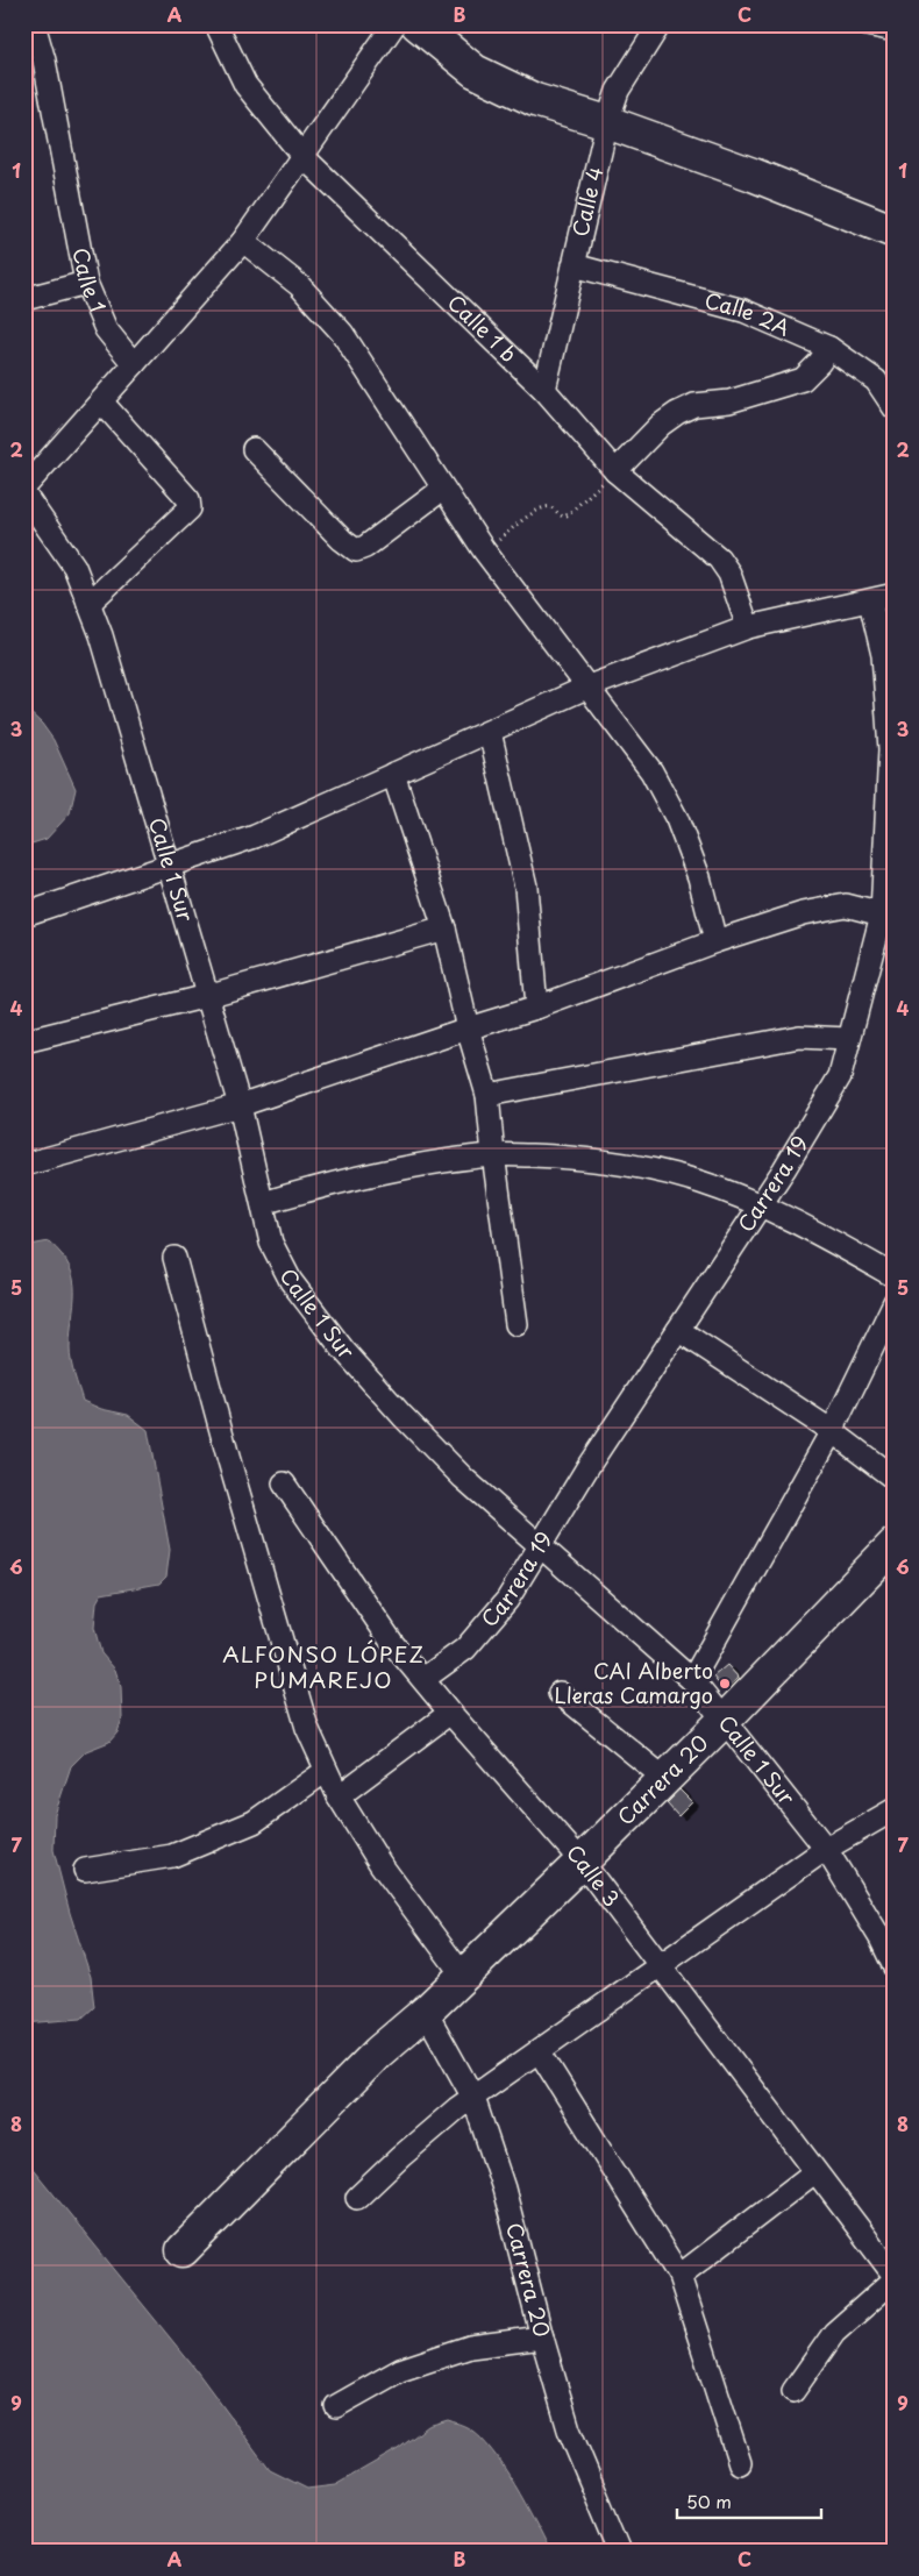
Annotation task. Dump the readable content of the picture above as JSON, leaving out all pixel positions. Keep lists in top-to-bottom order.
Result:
{
  "streets": {
    "street": [
      "Calle 4",
      "Calle 1",
      "Calle 2A",
      "Calle 1 b",
      "Calle 1 Sur",
      "Carrera 19",
      "Carrera 20",
      "Calle 3"
    ]
  },
  "crossings": [
    ["Calle 4", "Calle 2A"],
    ["Calle 4", "Calle 1 b"],
    ["Calle 1 Sur", "Carrera 19"],
    ["Calle 1 Sur", "Carrera 20"],
    ["Carrera 19", "Calle 3"],
    ["Carrera 20", "Calle 3"]
  ],
  "districts": ["ALFONSO LÓPEZ PUMAREJO"],
  "places": ["CAI Alberto Lleras Camargo"],
  "scale_bar": "50 m",
  "grid": {
    "columns": ["A", "B", "C"],
    "rows": [
      "1",
      "2",
      "3",
      "4",
      "5",
      "6",
      "7",
      "8",
      "9"
    ]
  }
}
